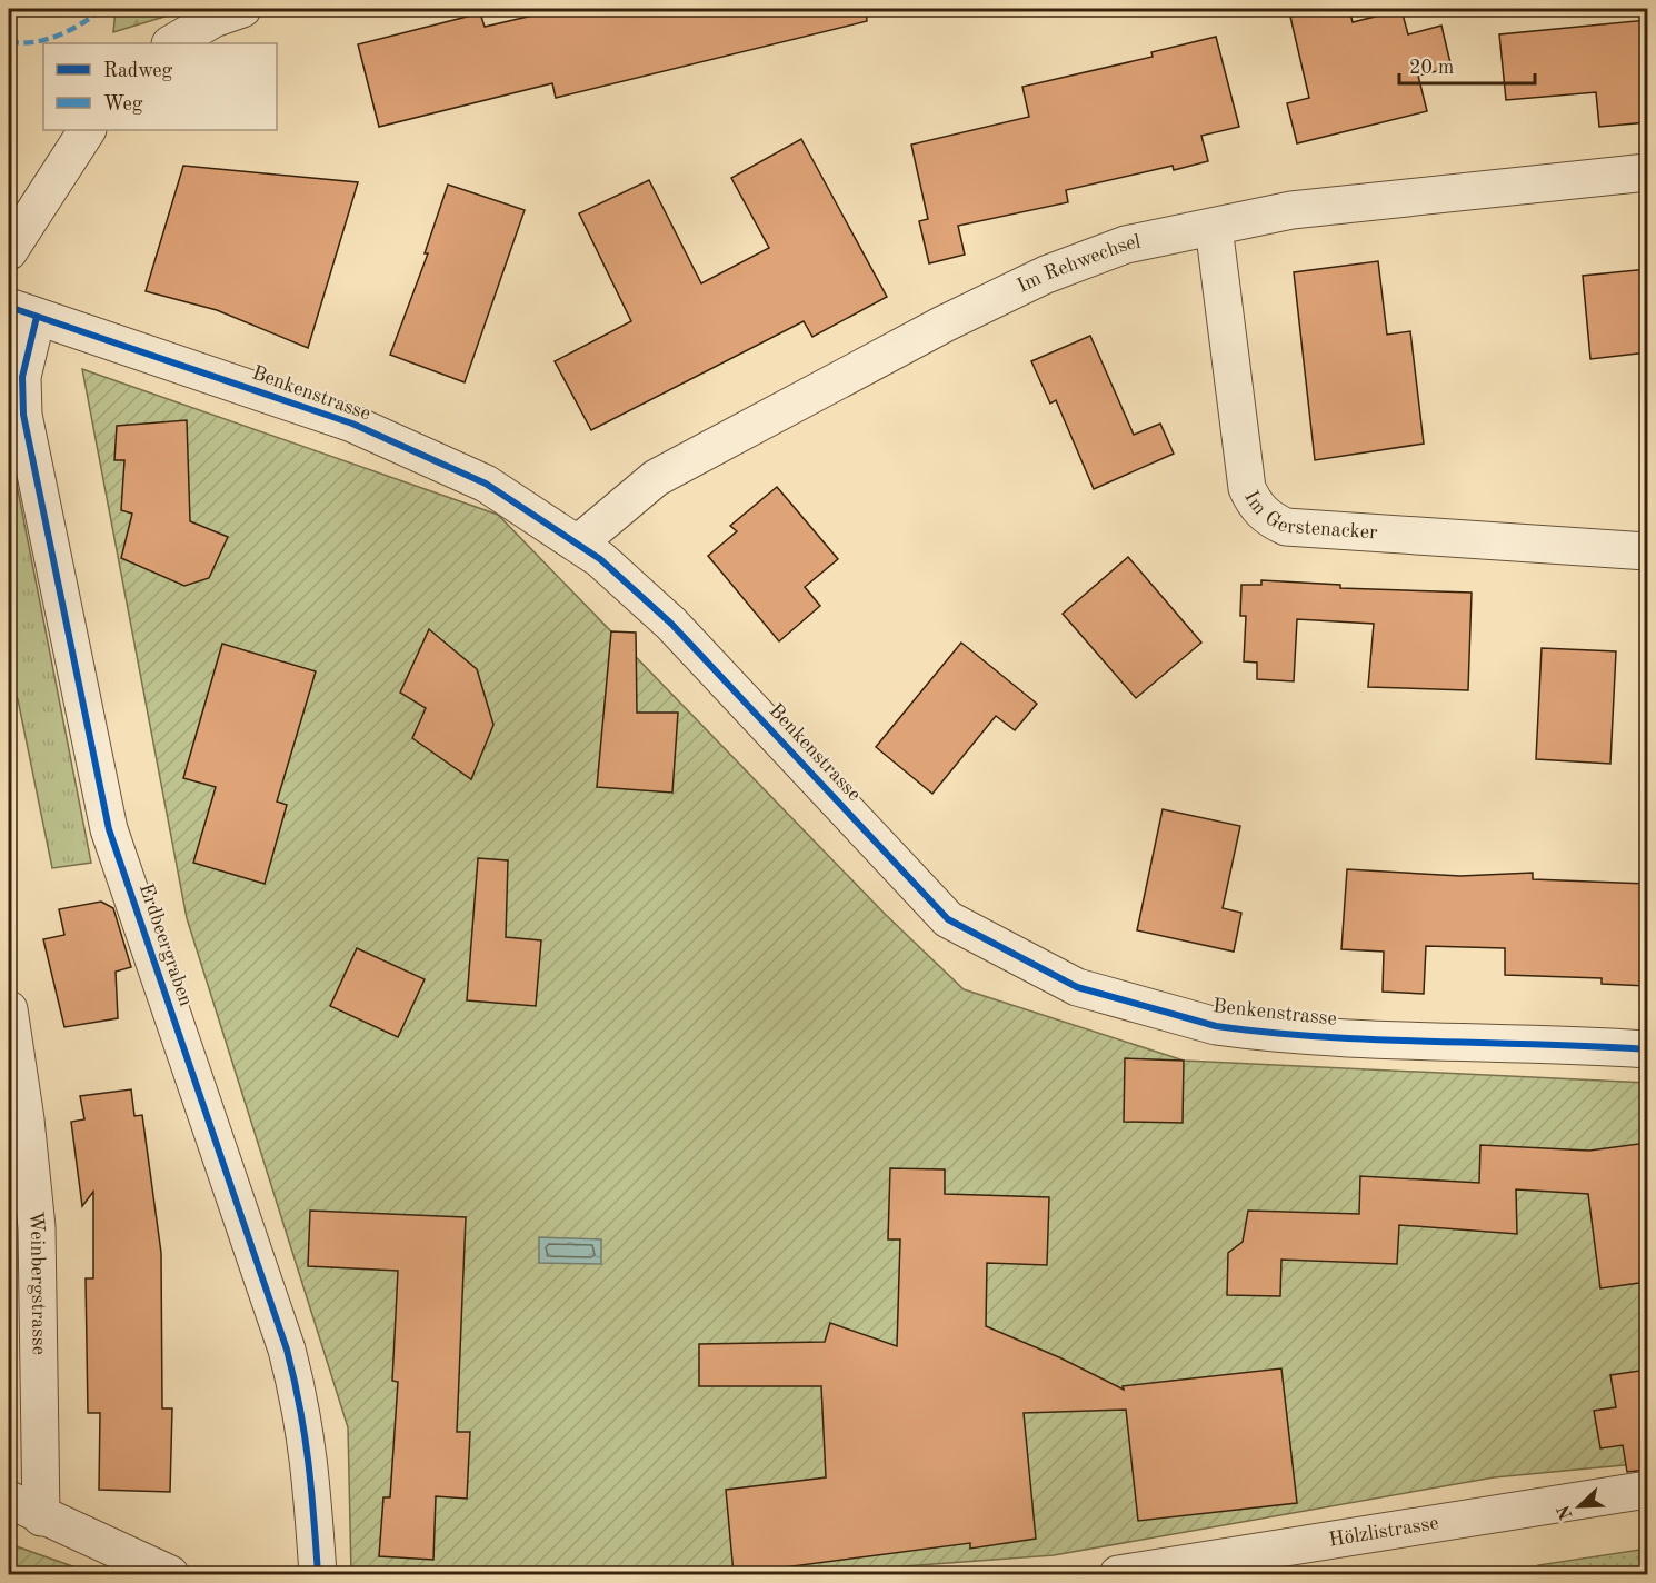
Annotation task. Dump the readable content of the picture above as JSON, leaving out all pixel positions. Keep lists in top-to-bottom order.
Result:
{
  "streets": {
    "street": [
      "Im Rehwechsel",
      "Benkenstrasse",
      "Im Gerstenacker",
      "Erdbeergraben",
      "Weinbergstrasse",
      "Hölzlistrasse"
    ]
  },
  "crossings": [
    ["Im Rehwechsel", "Benkenstrasse"],
    ["Im Rehwechsel", "Im Gerstenacker"],
    ["Benkenstrasse", "Erdbeergraben"]
  ],
  "legend": ["Radweg", "Weg"],
  "scale_bar": "20 m",
  "north": "bottom left"
}
